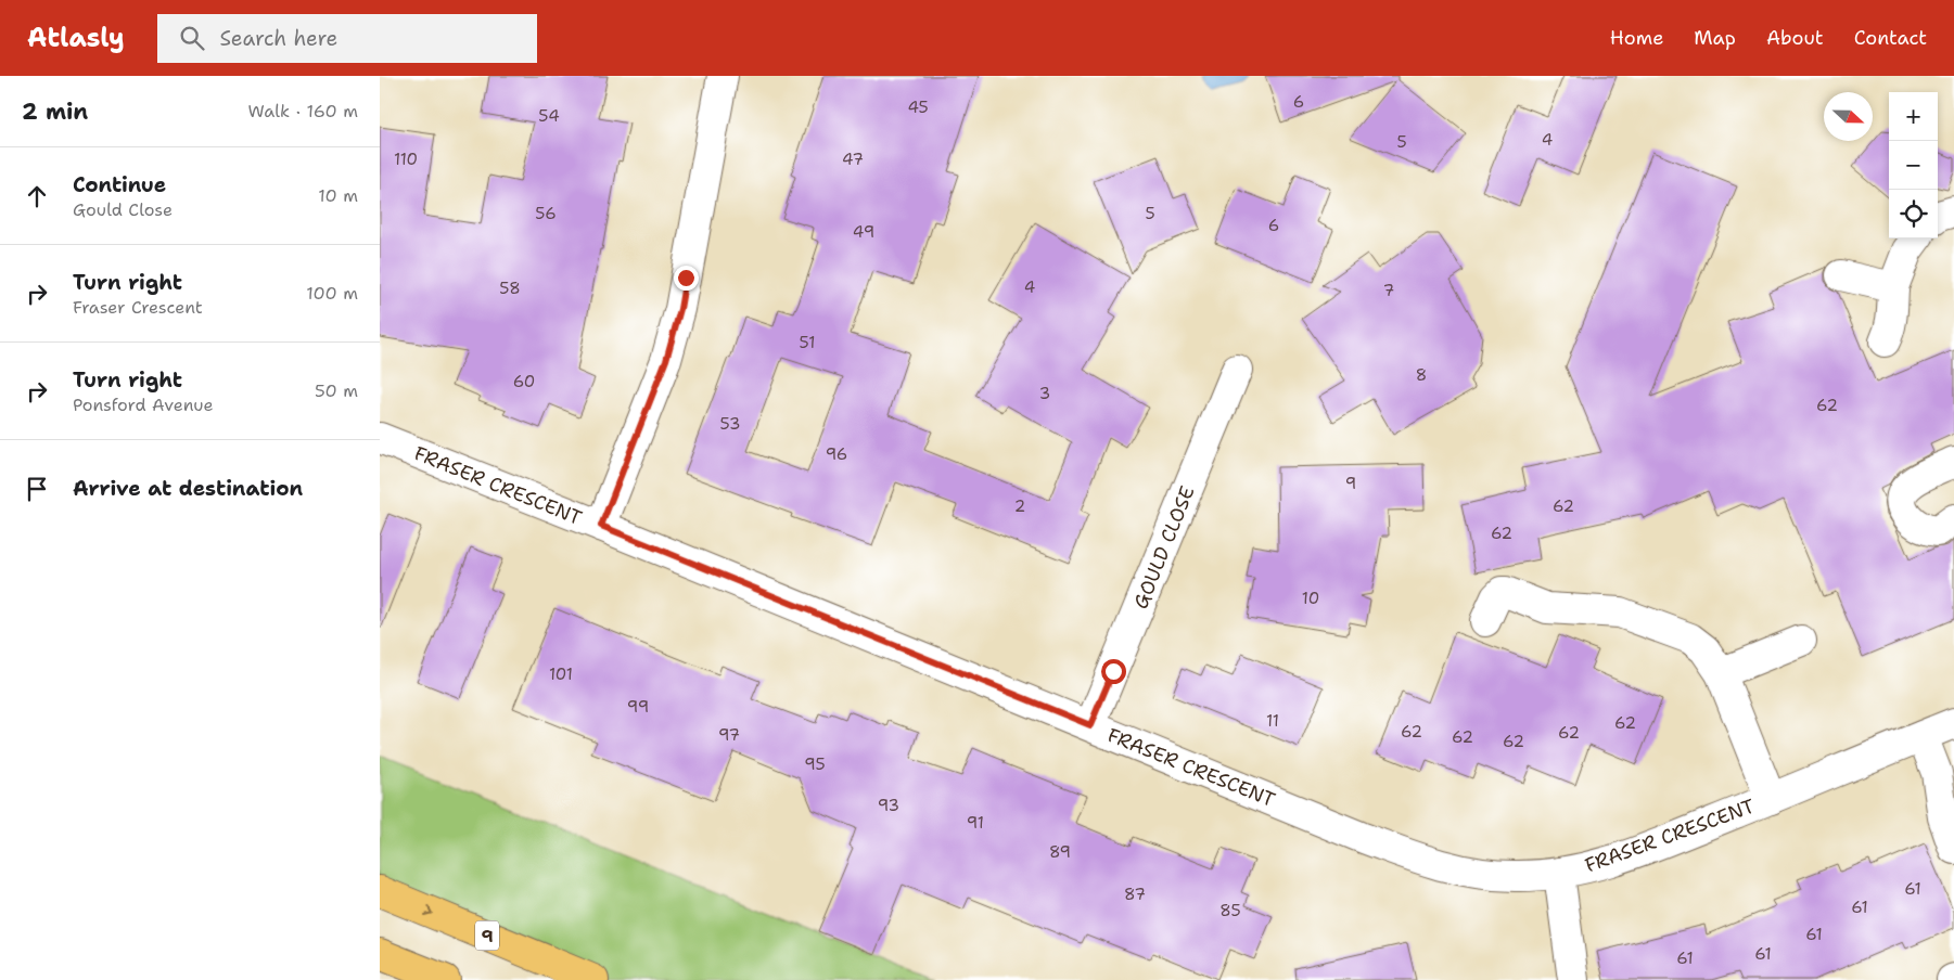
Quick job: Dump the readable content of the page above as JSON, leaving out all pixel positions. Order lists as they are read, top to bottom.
{
  "streets": {
    "highway": ["9"],
    "street": ["FRASER CRESCENT", "GOULD CLOSE"]
  },
  "crossings": [
    ["FRASER CRESCENT", "GOULD CLOSE"]
  ],
  "house_numbers": [
    "6",
    "45",
    "54",
    "4",
    "5",
    "110",
    "47",
    "56",
    "5",
    "6",
    "49",
    "4",
    "58",
    "7",
    "51",
    "8",
    "60",
    "3",
    "62",
    "53",
    "96",
    "9",
    "2",
    "62",
    "62",
    "10",
    "101",
    "99",
    "11",
    "62",
    "62",
    "62",
    "97",
    "62",
    "62",
    "95",
    "93",
    "91",
    "89",
    "61",
    "87",
    "61",
    "85",
    "61",
    "61",
    "61"
  ],
  "north": "right",
  "page": {
    "header": "Atlasly",
    "search": "Search here",
    "nav": [
      "Home",
      "Map",
      "About",
      "Contact"
    ],
    "heading": ["2 min", "Walk · 160 m"],
    "map_buttons": ["+", "−"],
    "list": [
      ["Continue", "Gould Close", "10 m"],
      ["Turn right", "Fraser Crescent", "100 m"],
      ["Turn right", "Ponsford Avenue", "50 m"],
      "Arrive at destination"
    ]
  }
}
